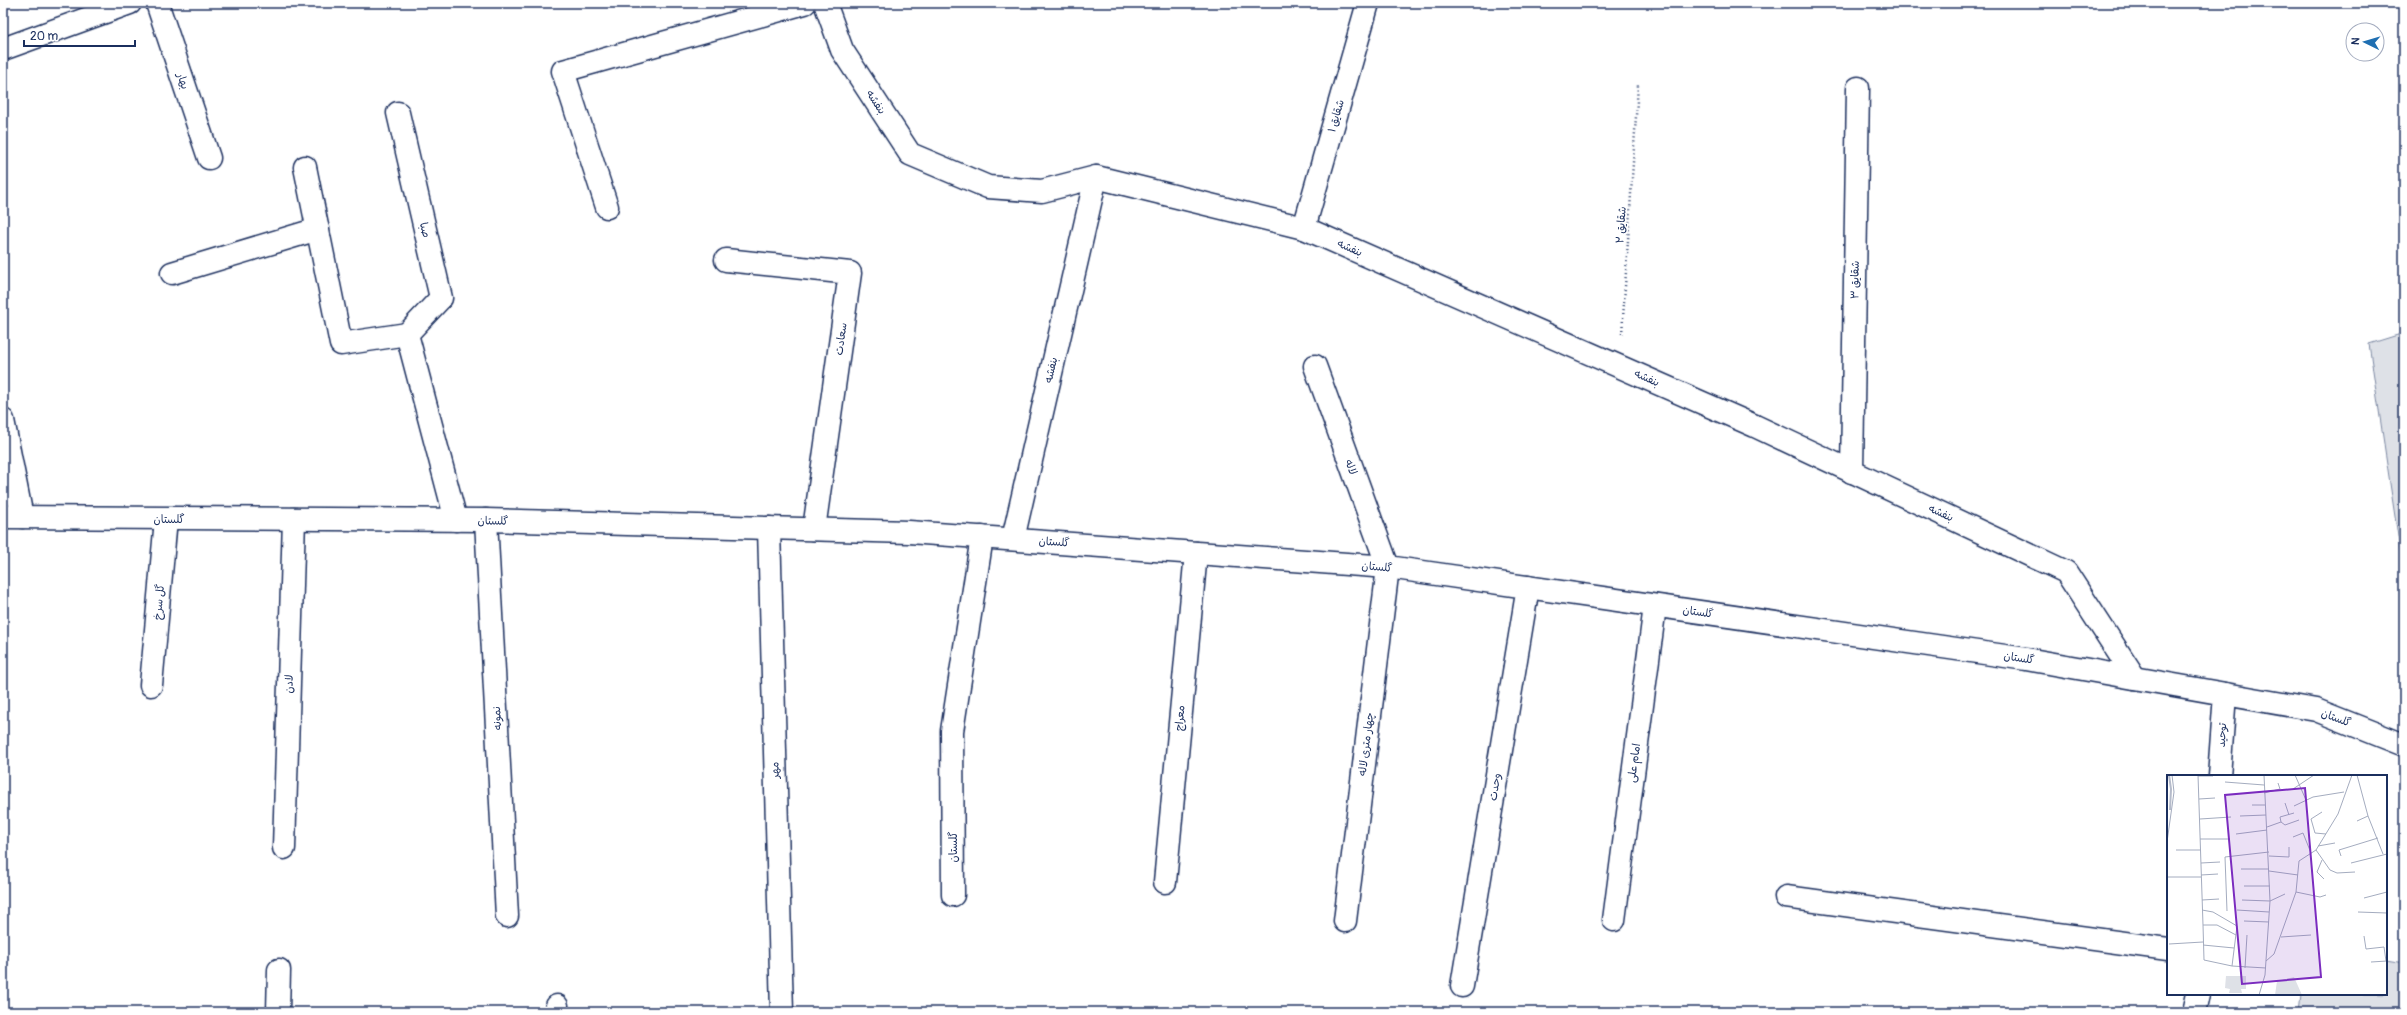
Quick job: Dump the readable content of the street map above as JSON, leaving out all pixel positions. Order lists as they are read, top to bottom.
{
  "streets": {
    "street": [
      "بهار",
      "بنفشه",
      "شقایق ۱",
      "صبا",
      "شقایق ۳",
      "سعادت",
      "لاله",
      "گلستان",
      "گل سرخ",
      "لادن",
      "نمونه",
      "معراج",
      "توحید",
      "چهار متری لاله",
      "امام علی",
      "مهر",
      "وحدت"
    ],
    "path": ["شقایق ۲"]
  },
  "crossings": [
    ["بنفشه", "شقایق ۱"],
    ["بنفشه", "شقایق ۲"],
    ["بنفشه", "شقایق ۳"],
    ["بنفشه", "گلستان"],
    ["سعادت", "گلستان"],
    ["لاله", "گلستان"],
    ["لاله", "چهار متری لاله"],
    ["گلستان", "گل سرخ"],
    ["گلستان", "لادن"],
    ["گلستان", "نمونه"],
    ["گلستان", "معراج"],
    ["گلستان", "توحید"],
    ["گلستان", "چهار متری لاله"],
    ["گلستان", "امام علی"],
    ["گلستان", "مهر"],
    ["گلستان", "وحدت"]
  ],
  "scale_bar": "20 m",
  "north": "left"
}
